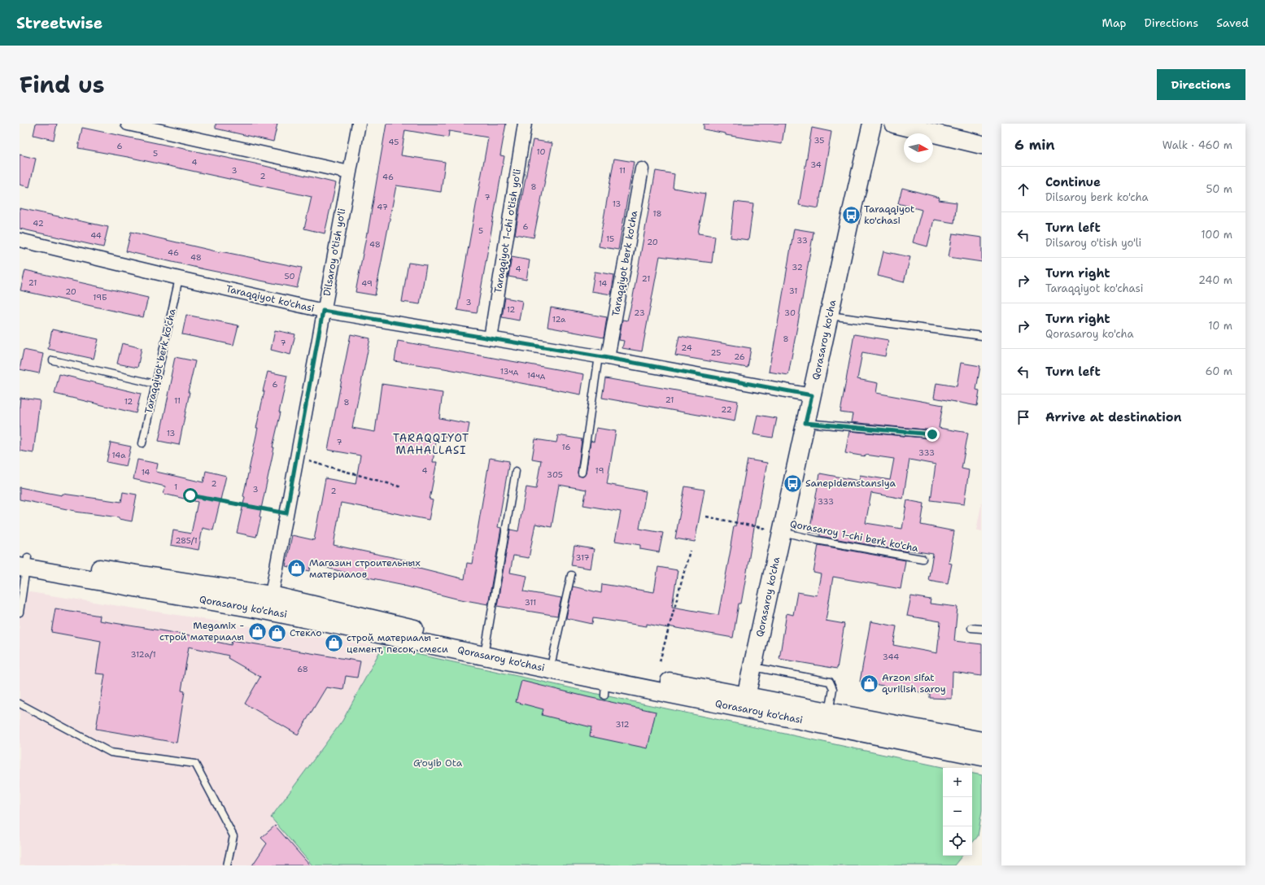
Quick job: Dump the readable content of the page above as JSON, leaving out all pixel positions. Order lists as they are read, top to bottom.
{
  "streets": {
    "main road": ["Qorasaroy ko'cha", "Qorasaroy ko'chasi"],
    "street": [
      "Taraqqiyot 1-chi o'tish yo'li",
      "Dilsaroy o'tish yo'li",
      "Taraqqiyot berk ko'cha",
      "Taraqqiyot ko'chasi"
    ],
    "lane": ["Qorasaroy 1-chi berk ko'cha"]
  },
  "crossings": [
    ["Taraqqiyot 1-chi o'tish yo'li", "Taraqqiyot ko'chasi"],
    ["Dilsaroy o'tish yo'li", "Taraqqiyot ko'chasi"],
    ["Dilsaroy o'tish yo'li", "Qorasaroy ko'chasi"],
    ["Taraqqiyot berk ko'cha", "Taraqqiyot ko'chasi"],
    ["Taraqqiyot ko'chasi", "Qorasaroy ko'cha"],
    ["Qorasaroy ko'cha", "Qorasaroy 1-chi berk ko'cha"],
    ["Qorasaroy ko'cha", "Qorasaroy ko'chasi"]
  ],
  "districts": ["TARAQQIYOT MAHALLASI"],
  "parks": ["G'oyib Ota"],
  "places": {
    "bus stop": ["Taraqqiyot ko'chasi", "Sanepidemstansiya"],
    "shop": [
      "Магазин строительных материалов",
      "Megamix - строй материалы",
      "Стекло",
      "строй материалы - цемент, песок, смеси",
      "Arzon sifat qurilish saroy"
    ]
  },
  "house_numbers": [
    "35",
    "45",
    "6",
    "10",
    "5",
    "4",
    "34",
    "3",
    "11",
    "2",
    "46",
    "8",
    "7",
    "13",
    "47",
    "18",
    "42",
    "6",
    "5",
    "44",
    "15",
    "33",
    "20",
    "48",
    "46",
    "48",
    "32",
    "4",
    "50",
    "21",
    "21",
    "49",
    "14",
    "31",
    "20",
    "19Б",
    "3",
    "12",
    "23",
    "30",
    "12a",
    "8",
    "7",
    "24",
    "25",
    "26",
    "13чд",
    "14чд",
    "6",
    "21",
    "11",
    "12",
    "8",
    "22",
    "13",
    "7",
    "16",
    "333",
    "14a",
    "4",
    "19",
    "14",
    "305",
    "2",
    "1",
    "3",
    "2",
    "333",
    "285/1",
    "317",
    "311",
    "312а/1",
    "344",
    "68",
    "312"
  ],
  "north": "right",
  "page": {
    "header": "Streetwise",
    "nav": ["Map", "Directions", "Saved"],
    "title": "Find us",
    "buttons": "Directions",
    "heading": ["6 min", "Walk · 460 m"],
    "list": [
      ["Continue", "Dilsaroy berk ko'cha", "50 m"],
      ["Turn left", "Dilsaroy o'tish yo'li", "100 m"],
      ["Turn right", "Taraqqiyot ko'chasi", "240 m"],
      ["Turn right", "Qorasaroy ko'cha", "10 m"],
      ["Turn left", "60 m"],
      "Arrive at destination"
    ],
    "map_buttons": ["+", "−"]
  }
}
